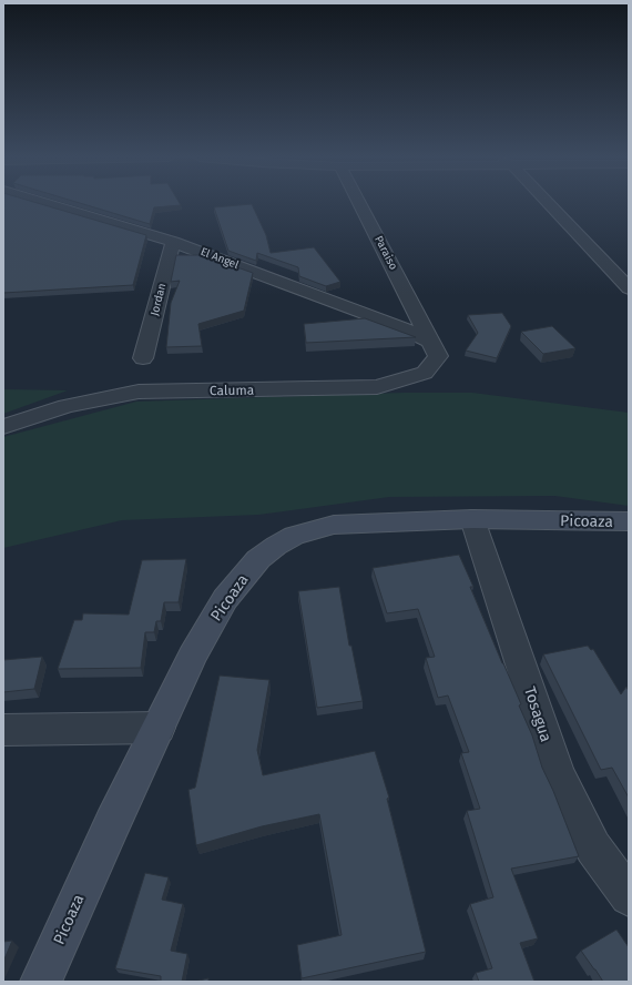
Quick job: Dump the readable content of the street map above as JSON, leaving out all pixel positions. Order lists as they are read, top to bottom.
{
  "streets": {
    "street": [
      "Paraiso",
      "El Angel",
      "Jordan",
      "Caluma",
      "Picoaza",
      "Tosagua"
    ]
  },
  "crossings": [
    ["Paraiso", "El Angel"],
    ["Paraiso", "Caluma"],
    ["El Angel", "Jordan"],
    ["El Angel", "Caluma"],
    ["Picoaza", "Tosagua"]
  ]
}
